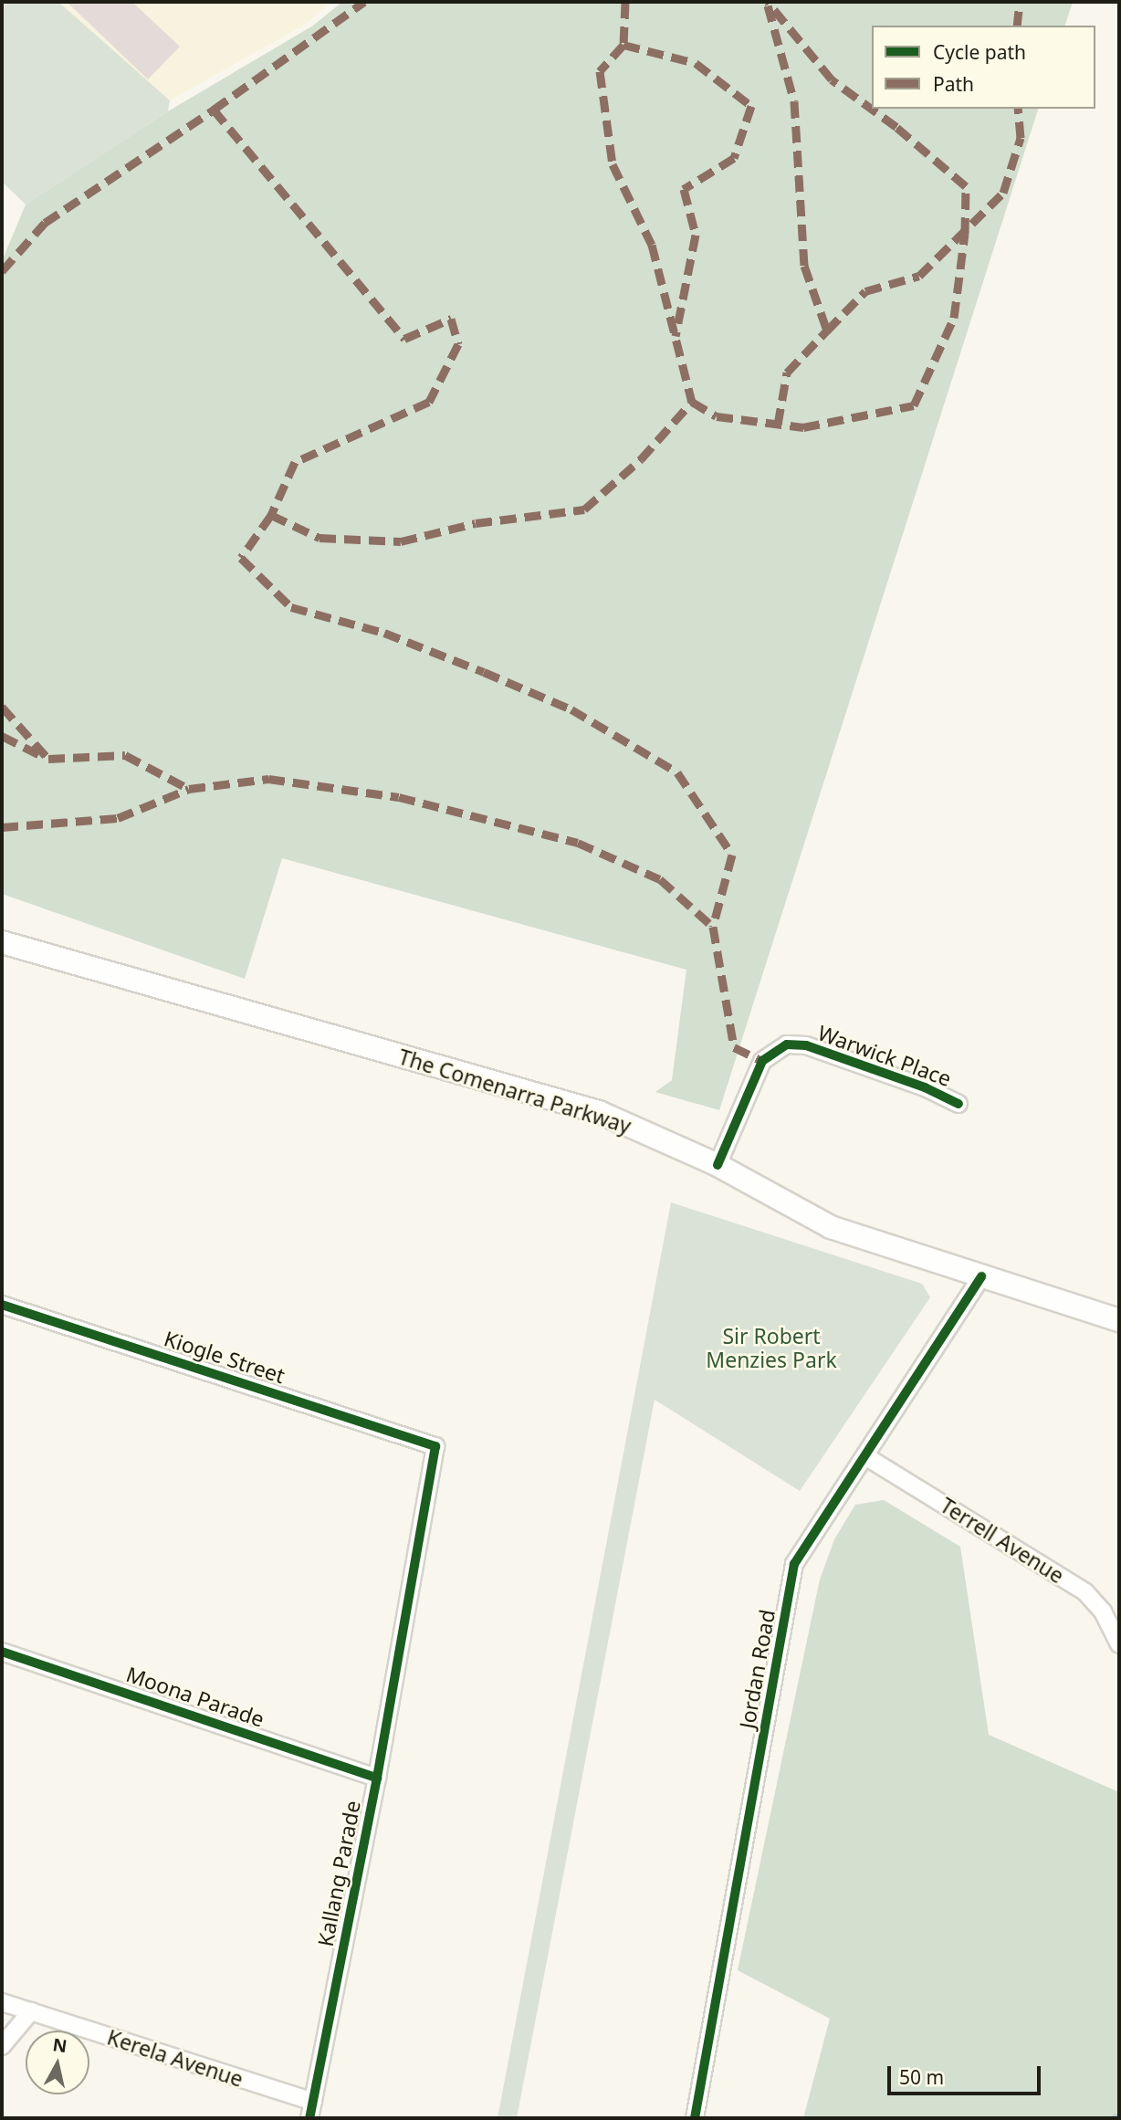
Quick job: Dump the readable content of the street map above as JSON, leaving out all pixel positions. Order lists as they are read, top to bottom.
{
  "streets": {
    "main road": ["The Comenarra Parkway"],
    "street": [
      "Warwick Place",
      "Kiogle Street",
      "Terrell Avenue",
      "Jordan Road",
      "Moona Parade",
      "Kallang Parade",
      "Kerela Avenue"
    ]
  },
  "crossings": [
    ["Warwick Place", "The Comenarra Parkway"],
    ["The Comenarra Parkway", "Jordan Road"],
    ["Kiogle Street", "Kallang Parade"],
    ["Terrell Avenue", "Jordan Road"],
    ["Moona Parade", "Kallang Parade"],
    ["Kallang Parade", "Kerela Avenue"]
  ],
  "parks": ["Sir Robert Menzies Park"],
  "legend": ["Cycle path", "Path"],
  "scale_bar": "50 m",
  "north": "top"
}
